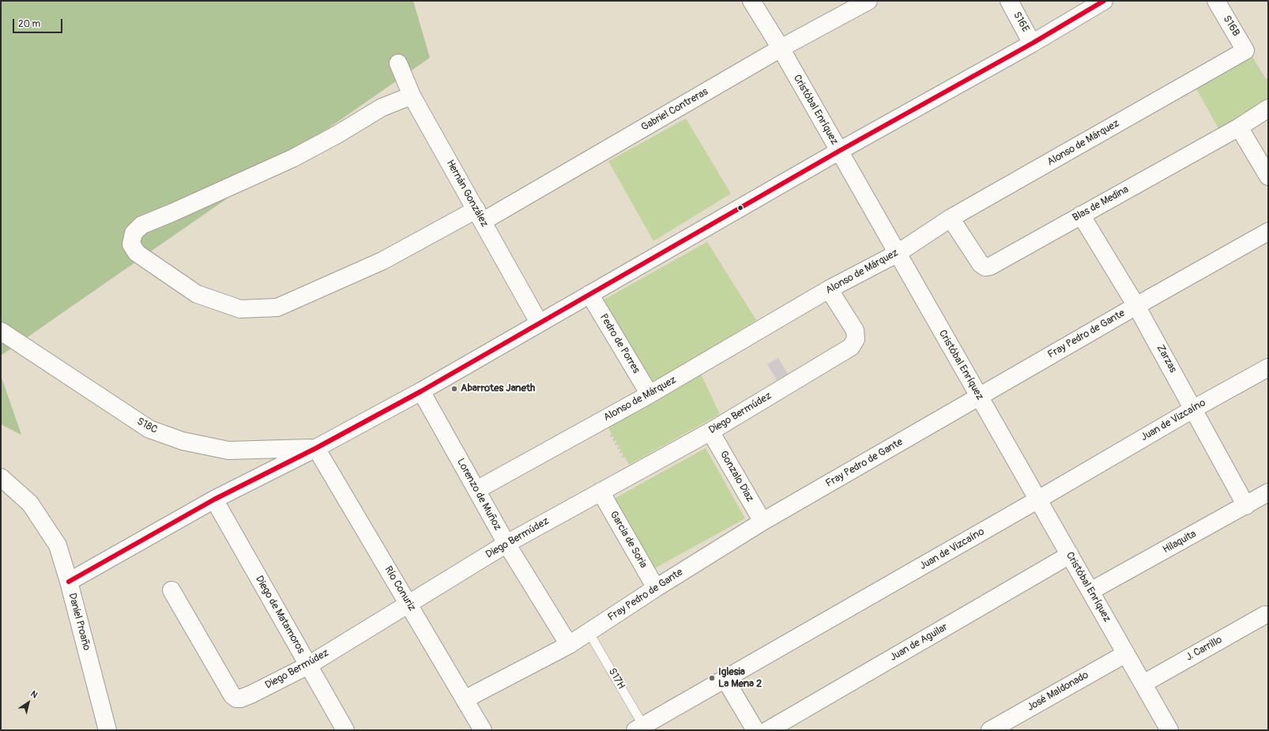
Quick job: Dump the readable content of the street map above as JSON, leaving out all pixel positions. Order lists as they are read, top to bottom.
{
  "streets": {
    "street": [
      "S16E",
      "S16B",
      "Gabriel Contreras",
      "Cristóbal Enríquez",
      "Alonso de Márquez",
      "Hernán González",
      "Blas de Medina",
      "Fray Pedro de Gante",
      "Pedro de Porres",
      "Zarzas",
      "Diego Bermúdez",
      "Juan de Vizcaíno",
      "S18C",
      "Gonzalo Diaz",
      "Lorenzo de Muñoz",
      "Garcia de Soria",
      "Hilaquita",
      "Río Conuriz",
      "Diego de Matamoros",
      "Daniel Proaño",
      "Juan de Aguilar",
      "J. Carrillo",
      "José Maldonado"
    ],
    "lane": ["S17H"]
  },
  "crossings": [
    ["S16B", "Alonso de Márquez"],
    ["Gabriel Contreras", "Cristóbal Enríquez"],
    ["Gabriel Contreras", "Hernán González"],
    ["Cristóbal Enríquez", "Alonso de Márquez"],
    ["Cristóbal Enríquez", "Fray Pedro de Gante"],
    ["Cristóbal Enríquez", "Juan de Vizcaíno"],
    ["Cristóbal Enríquez", "Hilaquita"],
    ["Cristóbal Enríquez", "Juan de Aguilar"],
    ["Cristóbal Enríquez", "J. Carrillo"],
    ["Cristóbal Enríquez", "José Maldonado"],
    ["Alonso de Márquez", "Blas de Medina"],
    ["Alonso de Márquez", "Pedro de Porres"],
    ["Alonso de Márquez", "Diego Bermúdez"],
    ["Alonso de Márquez", "Lorenzo de Muñoz"],
    ["Blas de Medina", "Zarzas"],
    ["Fray Pedro de Gante", "Zarzas"],
    ["Fray Pedro de Gante", "Gonzalo Diaz"],
    ["Fray Pedro de Gante", "Lorenzo de Muñoz"],
    ["Fray Pedro de Gante", "Garcia de Soria"],
    ["Fray Pedro de Gante", "Río Conuriz"],
    ["Fray Pedro de Gante", "S17H"],
    ["Zarzas", "Juan de Vizcaíno"],
    ["Zarzas", "Hilaquita"],
    ["Diego Bermúdez", "Gonzalo Diaz"],
    ["Diego Bermúdez", "Lorenzo de Muñoz"],
    ["Diego Bermúdez", "Garcia de Soria"],
    ["Diego Bermúdez", "Río Conuriz"],
    ["Diego Bermúdez", "Diego de Matamoros"],
    ["Juan de Vizcaíno", "S17H"],
    ["S18C", "Río Conuriz"]
  ],
  "places": ["Abarrotes Janeth", "Iglesia La Mena 2"],
  "scale_bar": "20 m",
  "north": "top right"
}
